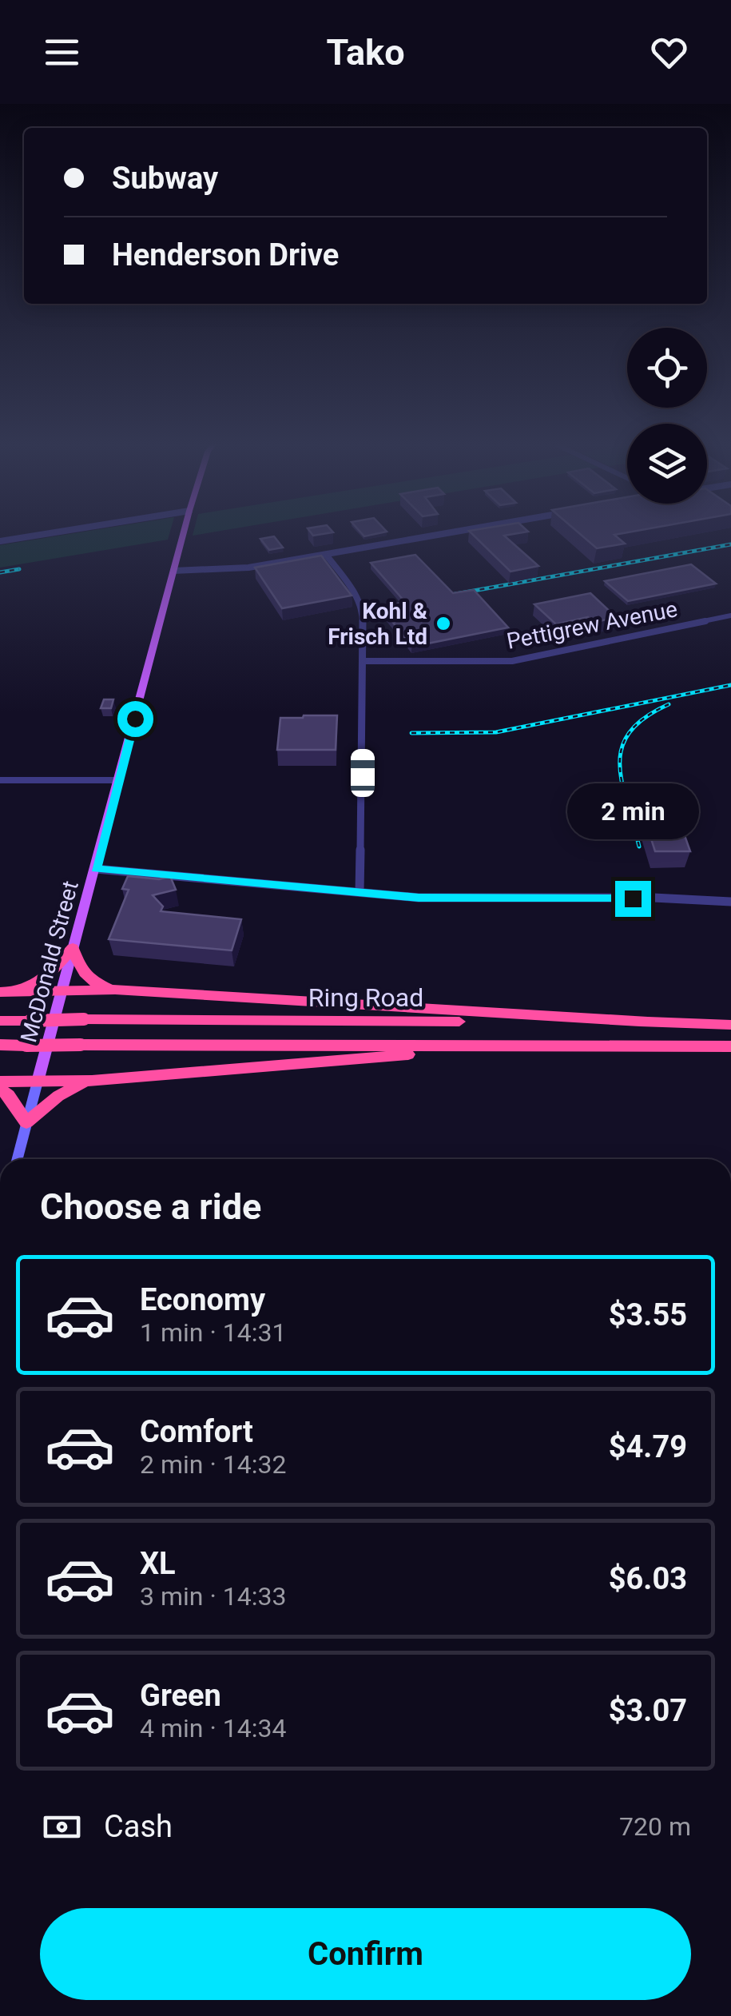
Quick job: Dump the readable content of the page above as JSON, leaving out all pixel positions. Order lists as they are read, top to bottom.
{
  "streets": {
    "highway": ["Ring Road"],
    "main road": ["McDonald Street"],
    "street": ["Pettigrew Avenue"]
  },
  "places": ["Kohl & Frisch Ltd"],
  "page": {
    "header": "Tako",
    "banner": ["Subway", "Henderson Drive"],
    "bubble": "2 min",
    "heading": "Choose a ride",
    "list": [
      {
        "name": "Economy",
        "note": "1 min · 14:31",
        "value": "$3.55"
      },
      {
        "name": "Comfort",
        "note": "2 min · 14:32",
        "value": "$4.79"
      },
      {
        "name": "XL",
        "note": "3 min · 14:33",
        "value": "$6.03"
      },
      {
        "name": "Green",
        "note": "4 min · 14:34",
        "value": "$3.07"
      }
    ],
    "pay": ["Cash", "720 m"],
    "buttons": "Confirm"
  }
}
